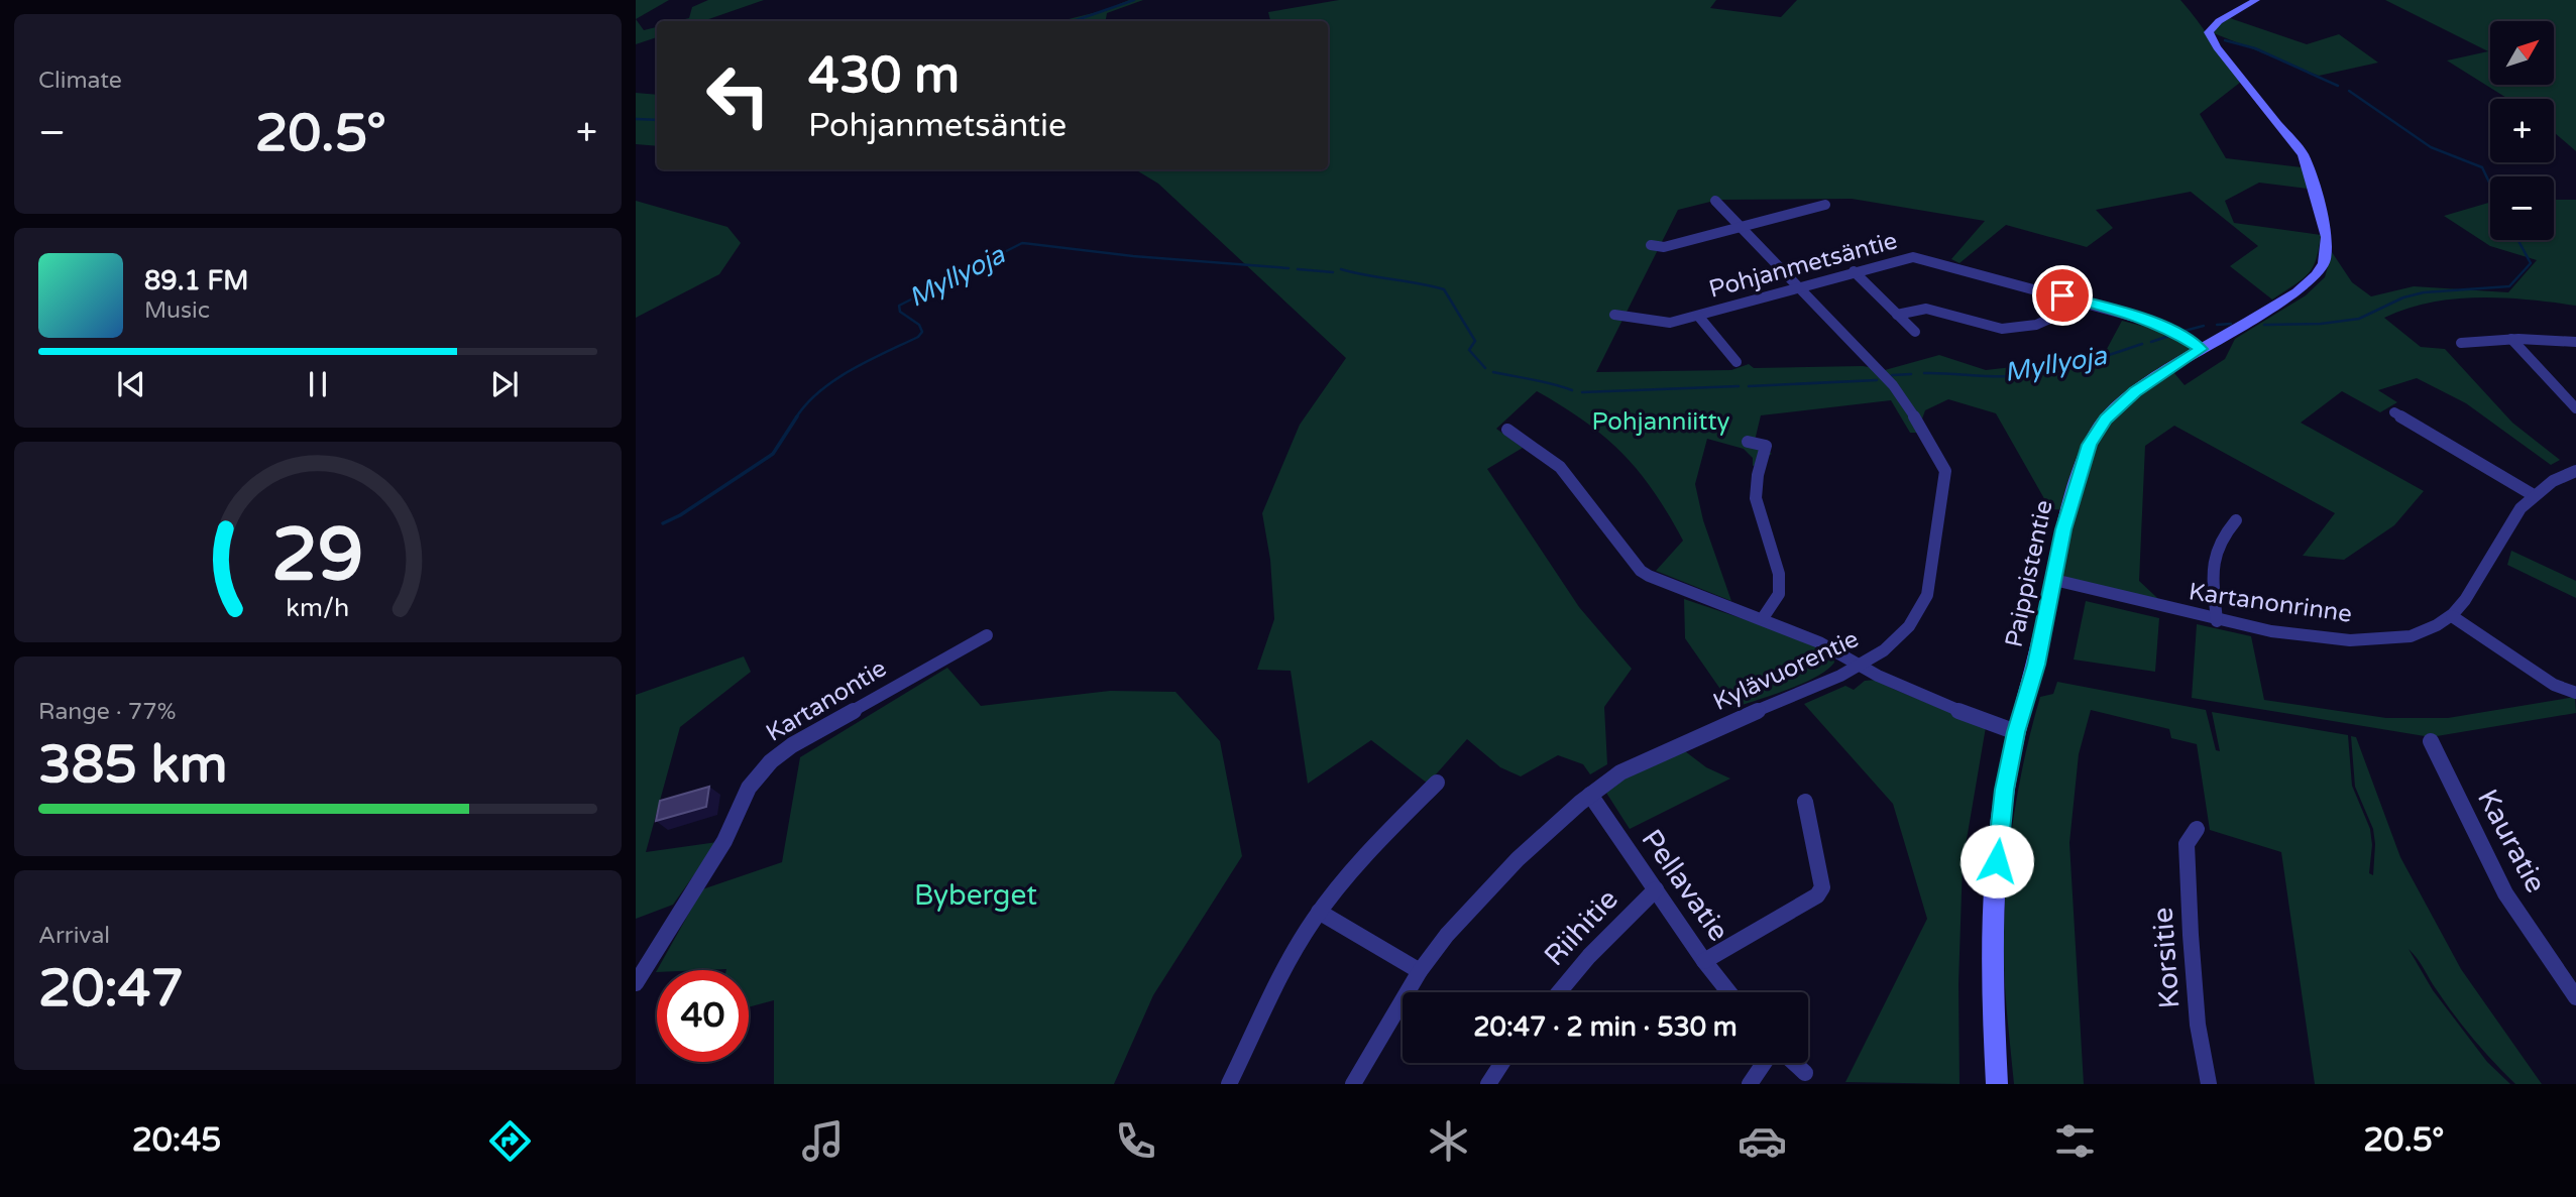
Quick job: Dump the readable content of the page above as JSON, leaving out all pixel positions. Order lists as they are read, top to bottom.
{
  "streets": {
    "street": [
      "Pohjanmetsäntie",
      "Paippistentie",
      "Kartanonrinne",
      "Kylävuorentie",
      "Kartanontie",
      "Kauratie",
      "Pellavatie",
      "Riihitie",
      "Korsitie"
    ]
  },
  "crossings": [
    ["Pohjanmetsäntie", "Paippistentie"],
    ["Pohjanmetsäntie", "Kylävuorentie"],
    ["Paippistentie", "Kartanonrinne"],
    ["Kylävuorentie", "Pellavatie"],
    ["Pellavatie", "Riihitie"]
  ],
  "water": ["Myllyoja"],
  "parks": ["Pohjanniitty", "Byberget"],
  "north": "top right",
  "page": {
    "tile": [
      "Climate",
      ["Range · 77%", "385 km"],
      ["Arrival", "20:47"]
    ],
    "map_buttons": ["+", "−"],
    "turn": ["430 m", "Pohjanmetsäntie"],
    "heat": ["−", "20.5°", "+"],
    "song": ["89.1 FM", "Music"],
    "limit": "40",
    "trip": "20:47 · 2 min · 530 m",
    "tabs": ["20:45", "20.5°"],
    "gauge": ["29", "km/h"]
  }
}
